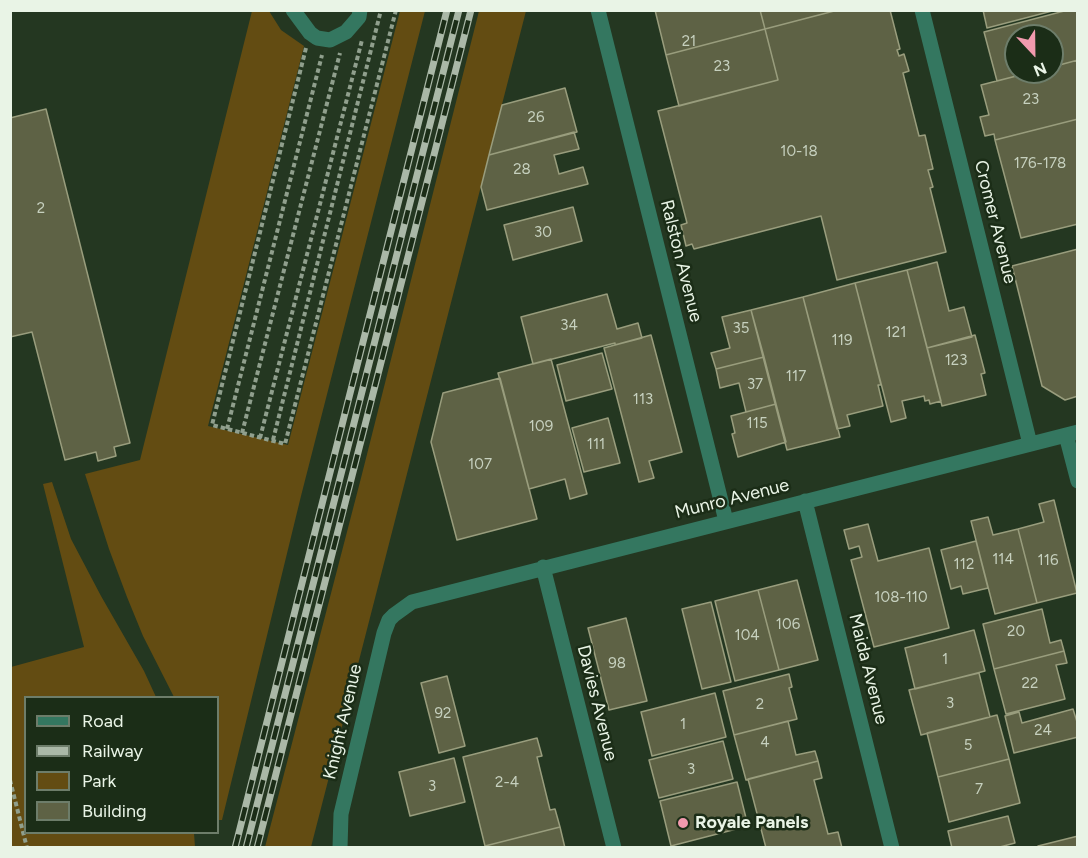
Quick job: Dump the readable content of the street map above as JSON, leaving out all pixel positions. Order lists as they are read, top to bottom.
{
  "streets": {
    "street": [
      "Cromer Avenue",
      "Ralston Avenue",
      "Munro Avenue",
      "Maida Avenue",
      "Davies Avenue",
      "Knight Avenue"
    ]
  },
  "crossings": [
    ["Cromer Avenue", "Munro Avenue"],
    ["Ralston Avenue", "Munro Avenue"],
    ["Munro Avenue", "Maida Avenue"],
    ["Munro Avenue", "Davies Avenue"],
    ["Munro Avenue", "Knight Avenue"]
  ],
  "places": ["Royale Panels"],
  "house_numbers": [
    "21",
    "23",
    "23",
    "26",
    "10-18",
    "176-178",
    "28",
    "2",
    "30",
    "34",
    "35",
    "121",
    "119",
    "123",
    "117",
    "37",
    "113",
    "115",
    "109",
    "111",
    "107",
    "114",
    "116",
    "112",
    "108-110",
    "106",
    "20",
    "104",
    "1",
    "98",
    "22",
    "3",
    "2",
    "92",
    "1",
    "24",
    "4",
    "5",
    "3",
    "2-4",
    "3",
    "7"
  ],
  "legend": [
    "Road",
    "Railway",
    "Park",
    "Building"
  ],
  "north": "bottom"
}
